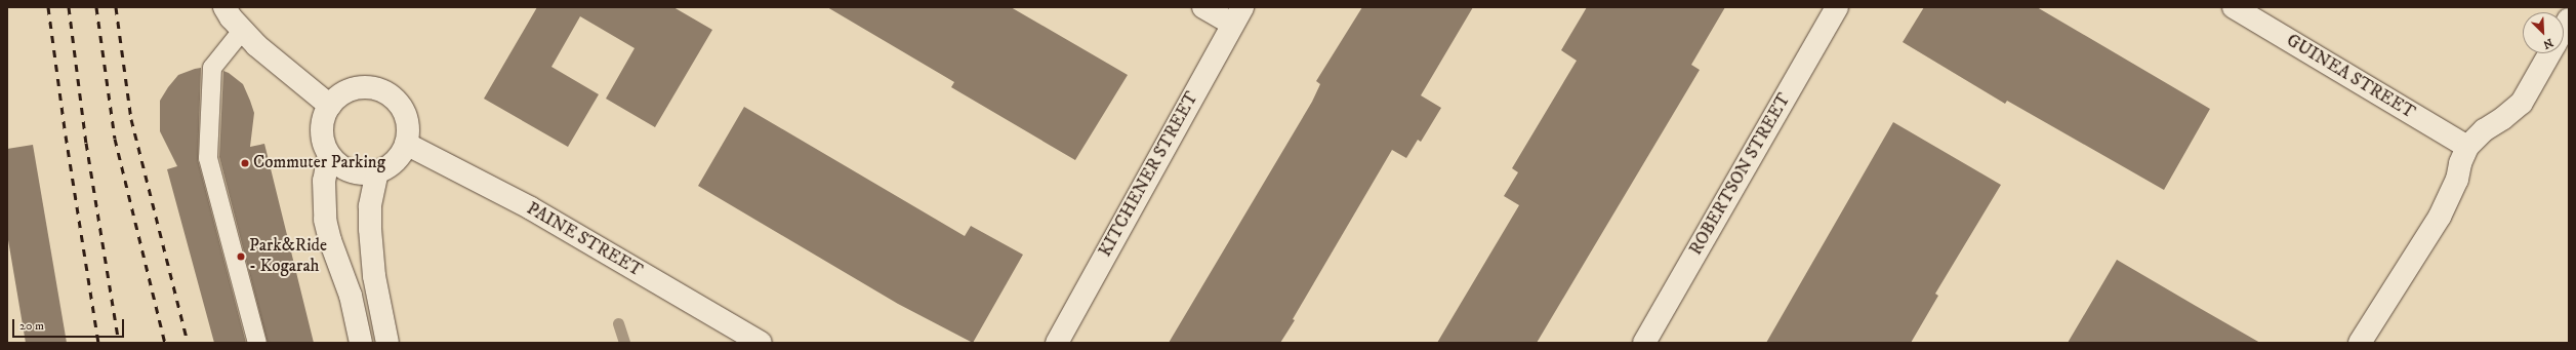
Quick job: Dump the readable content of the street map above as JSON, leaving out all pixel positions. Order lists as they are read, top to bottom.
{
  "streets": {
    "street": [
      "GUINEA STREET",
      "KITCHENER STREET",
      "ROBERTSON STREET",
      "PAINE STREET"
    ]
  },
  "places": ["Commuter Parking", "Park&Ride - Kogarah"],
  "scale_bar": "20 m",
  "north": "bottom right"
}
